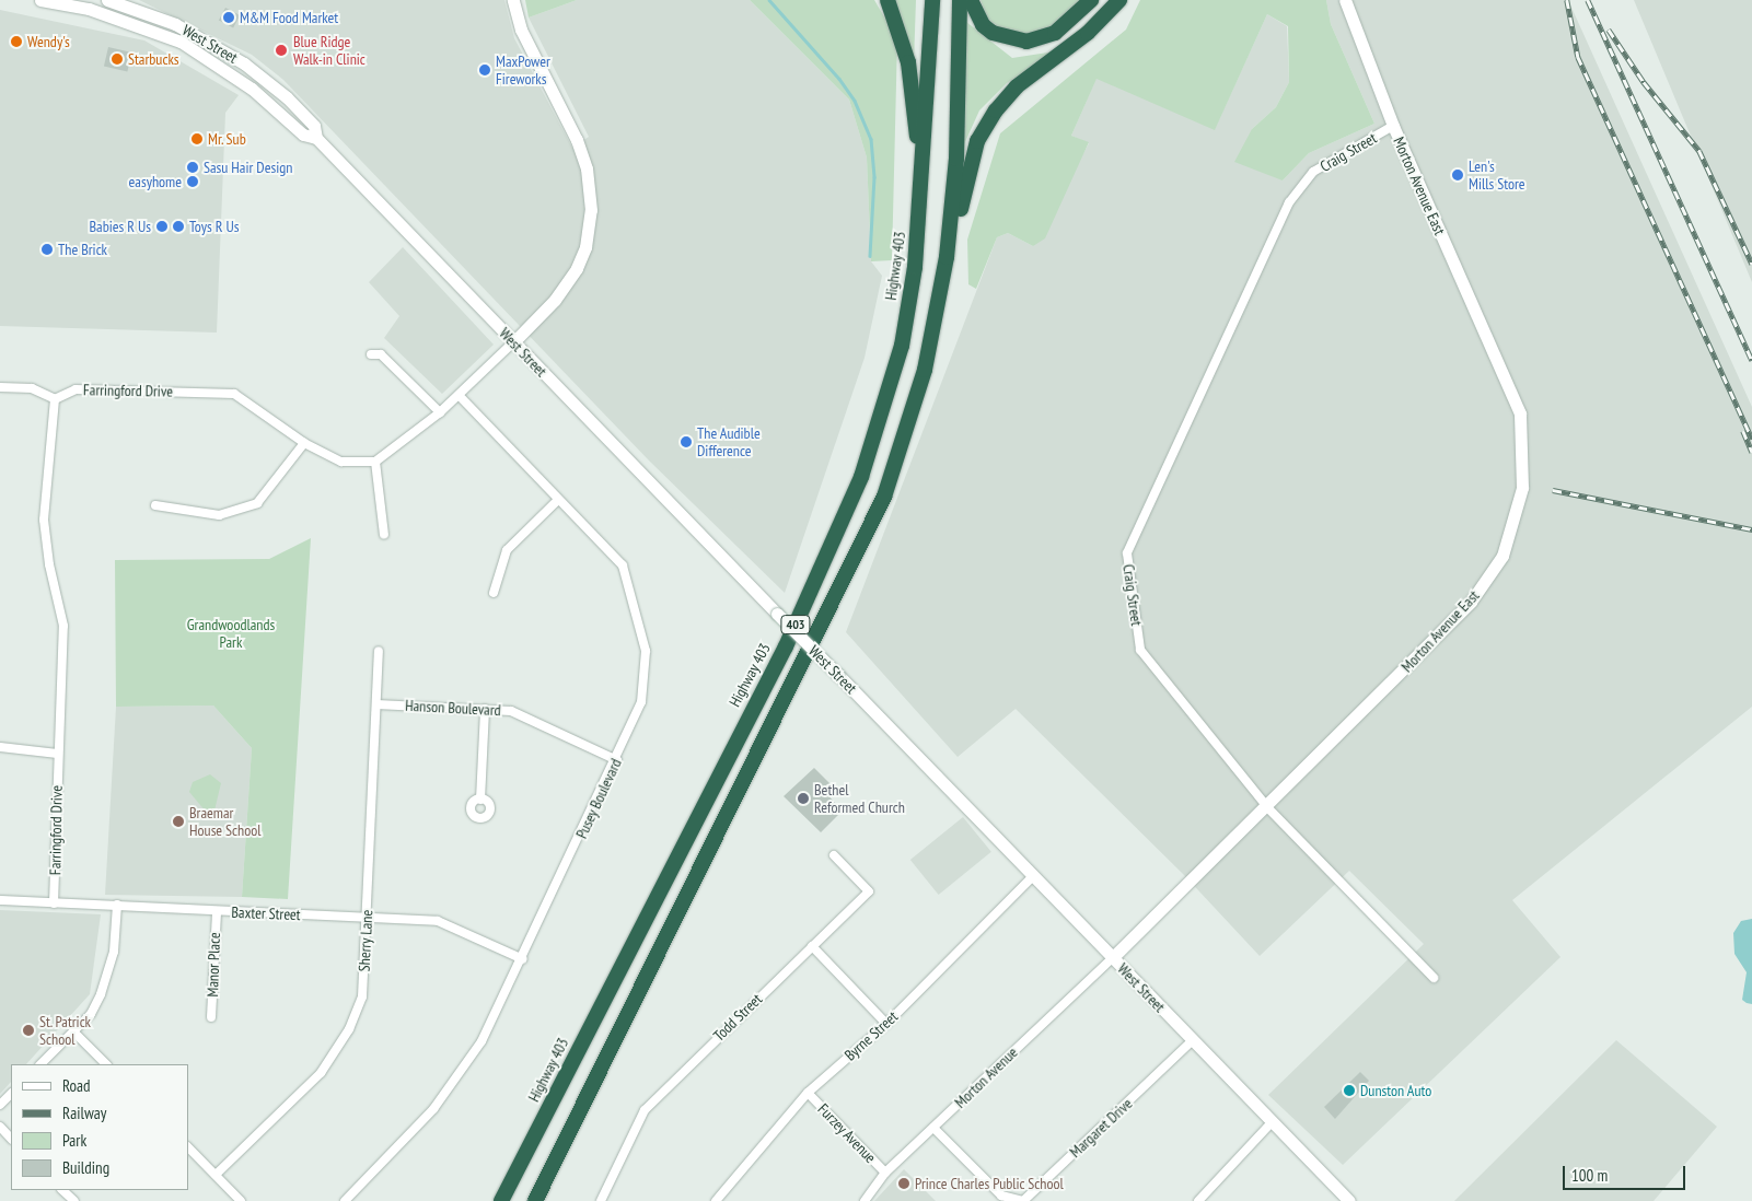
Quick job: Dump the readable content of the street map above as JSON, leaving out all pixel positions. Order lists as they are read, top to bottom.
{
  "streets": {
    "highway": ["Highway 403", "403"],
    "main road": ["West Street", "Morton Avenue East"],
    "street": [
      "Craig Street",
      "Farringford Drive",
      "Hanson Boulevard",
      "Pusey Boulevard",
      "Baxter Street",
      "Sherry Lane",
      "Manor Place",
      "Todd Street",
      "Byrne Street",
      "Morton Avenue",
      "Margaret Drive",
      "Furzey Avenue"
    ]
  },
  "crossings": [
    ["West Street", "Morton Avenue East"],
    ["West Street", "Byrne Street"],
    ["West Street", "Morton Avenue"],
    ["West Street", "Margaret Drive"],
    ["Craig Street", "Morton Avenue East"],
    ["Morton Avenue East", "Morton Avenue"],
    ["Farringford Drive", "Baxter Street"],
    ["Hanson Boulevard", "Pusey Boulevard"],
    ["Hanson Boulevard", "Sherry Lane"],
    ["Pusey Boulevard", "Baxter Street"],
    ["Baxter Street", "Sherry Lane"],
    ["Baxter Street", "Manor Place"],
    ["Byrne Street", "Furzey Avenue"],
    ["Morton Avenue", "Margaret Drive"],
    ["Morton Avenue", "Furzey Avenue"]
  ],
  "parks": ["Grandwoodlands Park"],
  "places": [
    "M&M Food Market",
    "Wendy's",
    "Blue Ridge Walk-in Clinic",
    "Starbucks",
    "MaxPower Fireworks",
    "Mr. Sub",
    "Sasu Hair Design",
    "Len's Mills Store",
    "easyhome",
    "Babies R Us",
    "Toys R Us",
    "The Brick",
    "The Audible Difference",
    "Bethel Reformed Church",
    "Braemar House School",
    "St. Patrick School",
    "Dunston Auto",
    "Prince Charles Public School"
  ],
  "legend": [
    "Road",
    "Railway",
    "Park",
    "Building"
  ],
  "scale_bar": "100 m"
}
